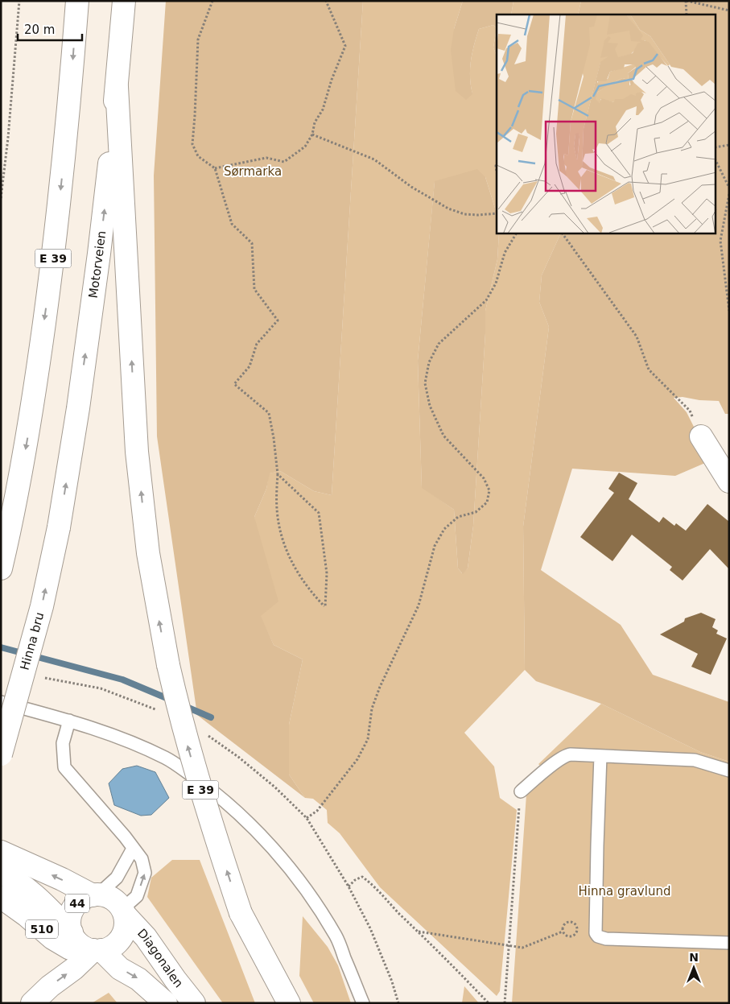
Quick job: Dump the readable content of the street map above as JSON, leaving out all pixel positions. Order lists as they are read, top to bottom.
{
  "streets": {
    "main road": [
      "E 39",
      "Motorveien",
      "Hinna bru",
      "44",
      "510",
      "Diagonalen"
    ]
  },
  "crossings": [
    ["E 39", "Motorveien"],
    ["Motorveien", "Hinna bru"],
    ["44", "510"],
    ["44", "Diagonalen"],
    ["510", "Diagonalen"]
  ],
  "parks": ["Sørmarka", "Hinna gravlund"],
  "scale_bar": "20 m",
  "north": "top"
}
